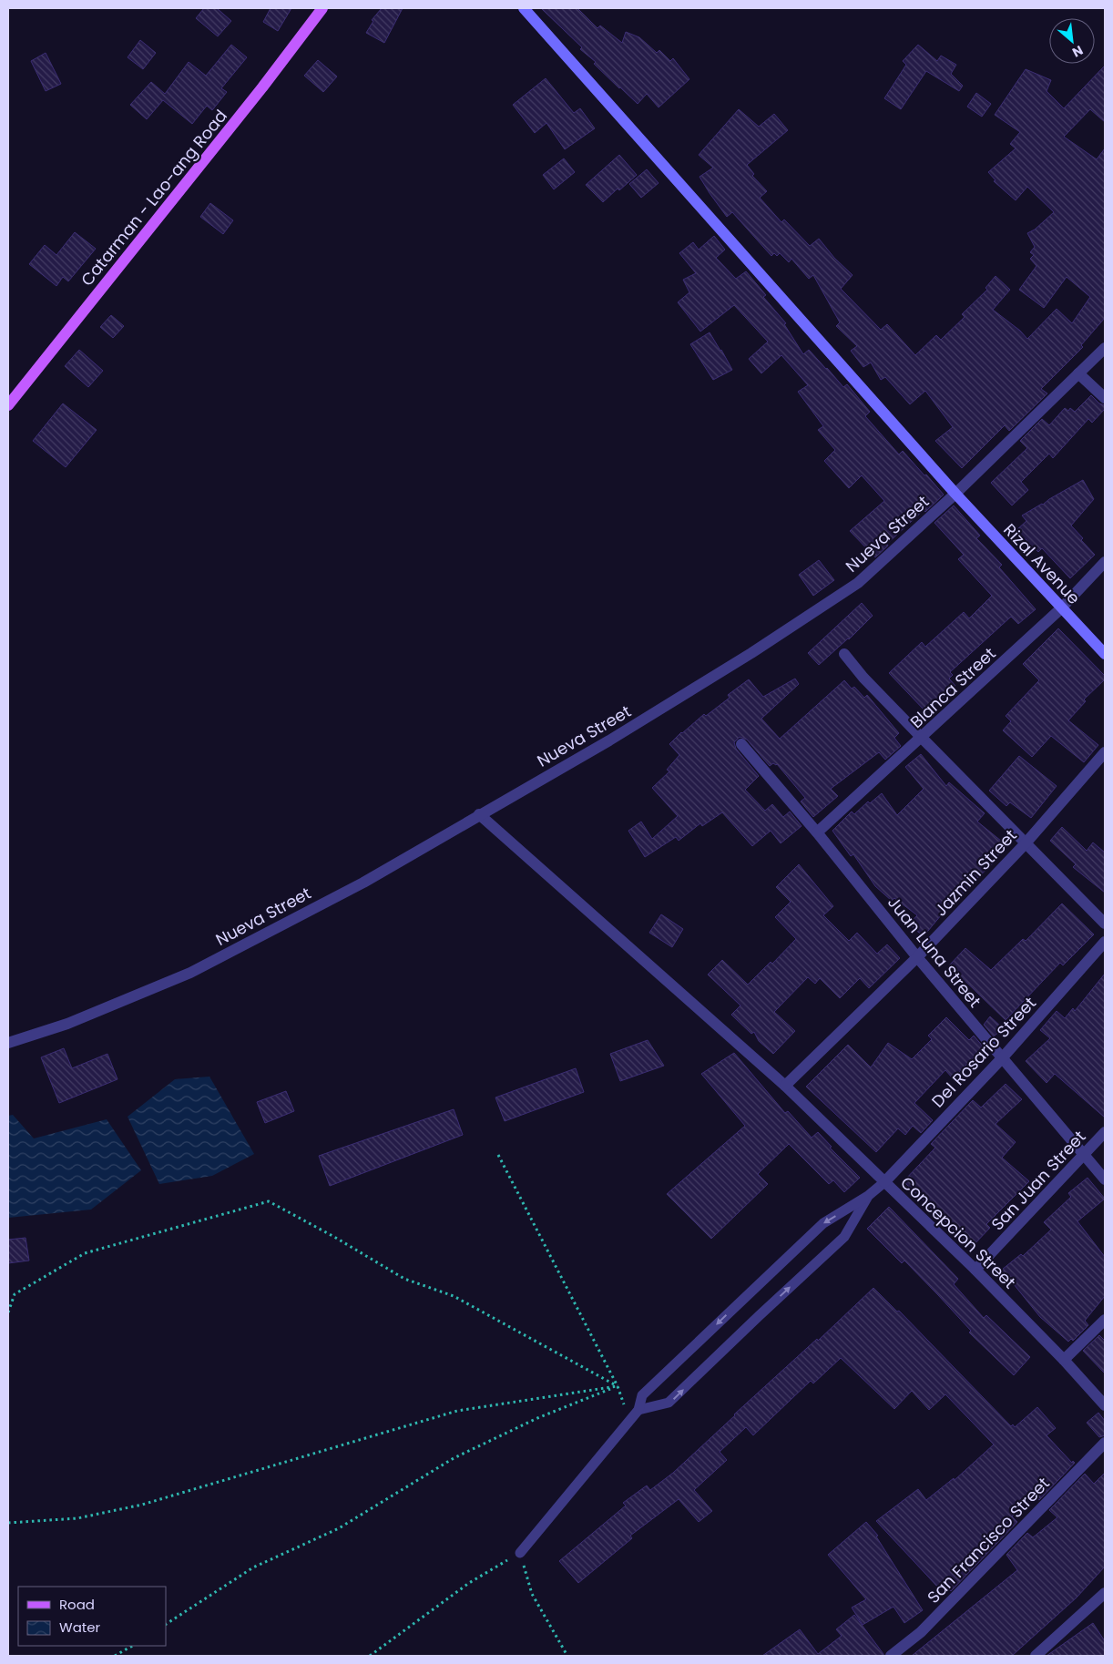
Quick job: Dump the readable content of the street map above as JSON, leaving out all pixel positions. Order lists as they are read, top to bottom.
{
  "streets": {
    "main road": ["Catarman - Lao-ang Road"],
    "street": [
      "Nueva Street",
      "Rizal Avenue",
      "Blanca Street",
      "Jazmin Street",
      "Juan Luna Street",
      "Del Rosario Street",
      "San Juan Street",
      "Concepcion Street",
      "San Francisco Street"
    ]
  },
  "crossings": [
    ["Nueva Street", "Rizal Avenue"],
    ["Nueva Street", "Concepcion Street"],
    ["Rizal Avenue", "Blanca Street"],
    ["Blanca Street", "Juan Luna Street"],
    ["Jazmin Street", "Juan Luna Street"],
    ["Jazmin Street", "Concepcion Street"],
    ["Juan Luna Street", "Del Rosario Street"],
    ["Juan Luna Street", "San Juan Street"],
    ["Del Rosario Street", "Concepcion Street"],
    ["San Juan Street", "Concepcion Street"]
  ],
  "legend": ["Road", "Water"],
  "north": "bottom right"
}
